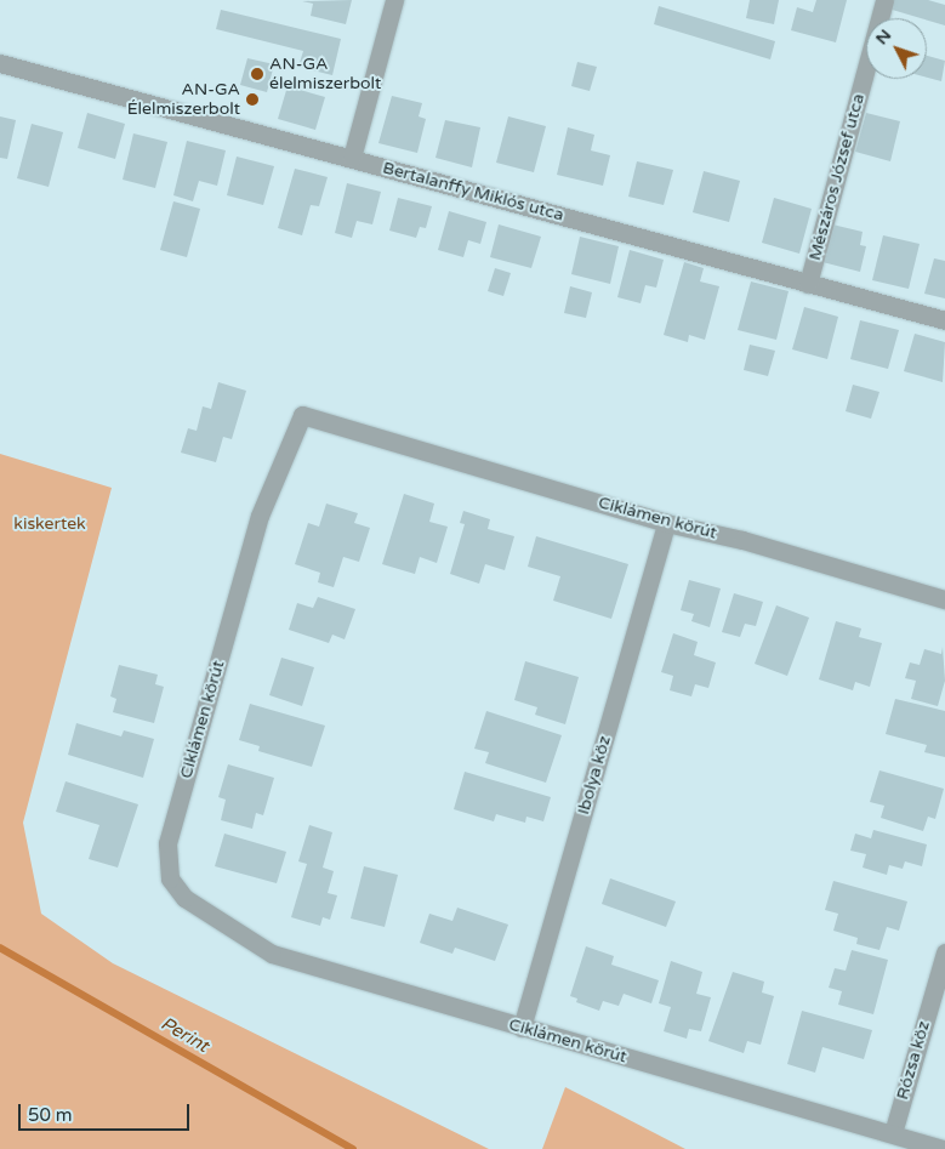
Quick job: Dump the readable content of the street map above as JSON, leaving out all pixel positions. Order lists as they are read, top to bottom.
{
  "streets": {
    "street": [
      "Mészáros József utca",
      "Bertalanffy Miklós utca",
      "Ciklámen körút",
      "Ibolya köz",
      "Rózsa köz"
    ]
  },
  "crossings": [
    ["Mészáros József utca", "Bertalanffy Miklós utca"],
    ["Ciklámen körút", "Ibolya köz"],
    ["Ciklámen körút", "Rózsa köz"]
  ],
  "water": ["Perint"],
  "parks": ["kiskertek"],
  "places": ["AN-GA élelmiszerbolt", "AN-GA Élelmiszerbolt"],
  "scale_bar": "50 m",
  "north": "top left"
}
